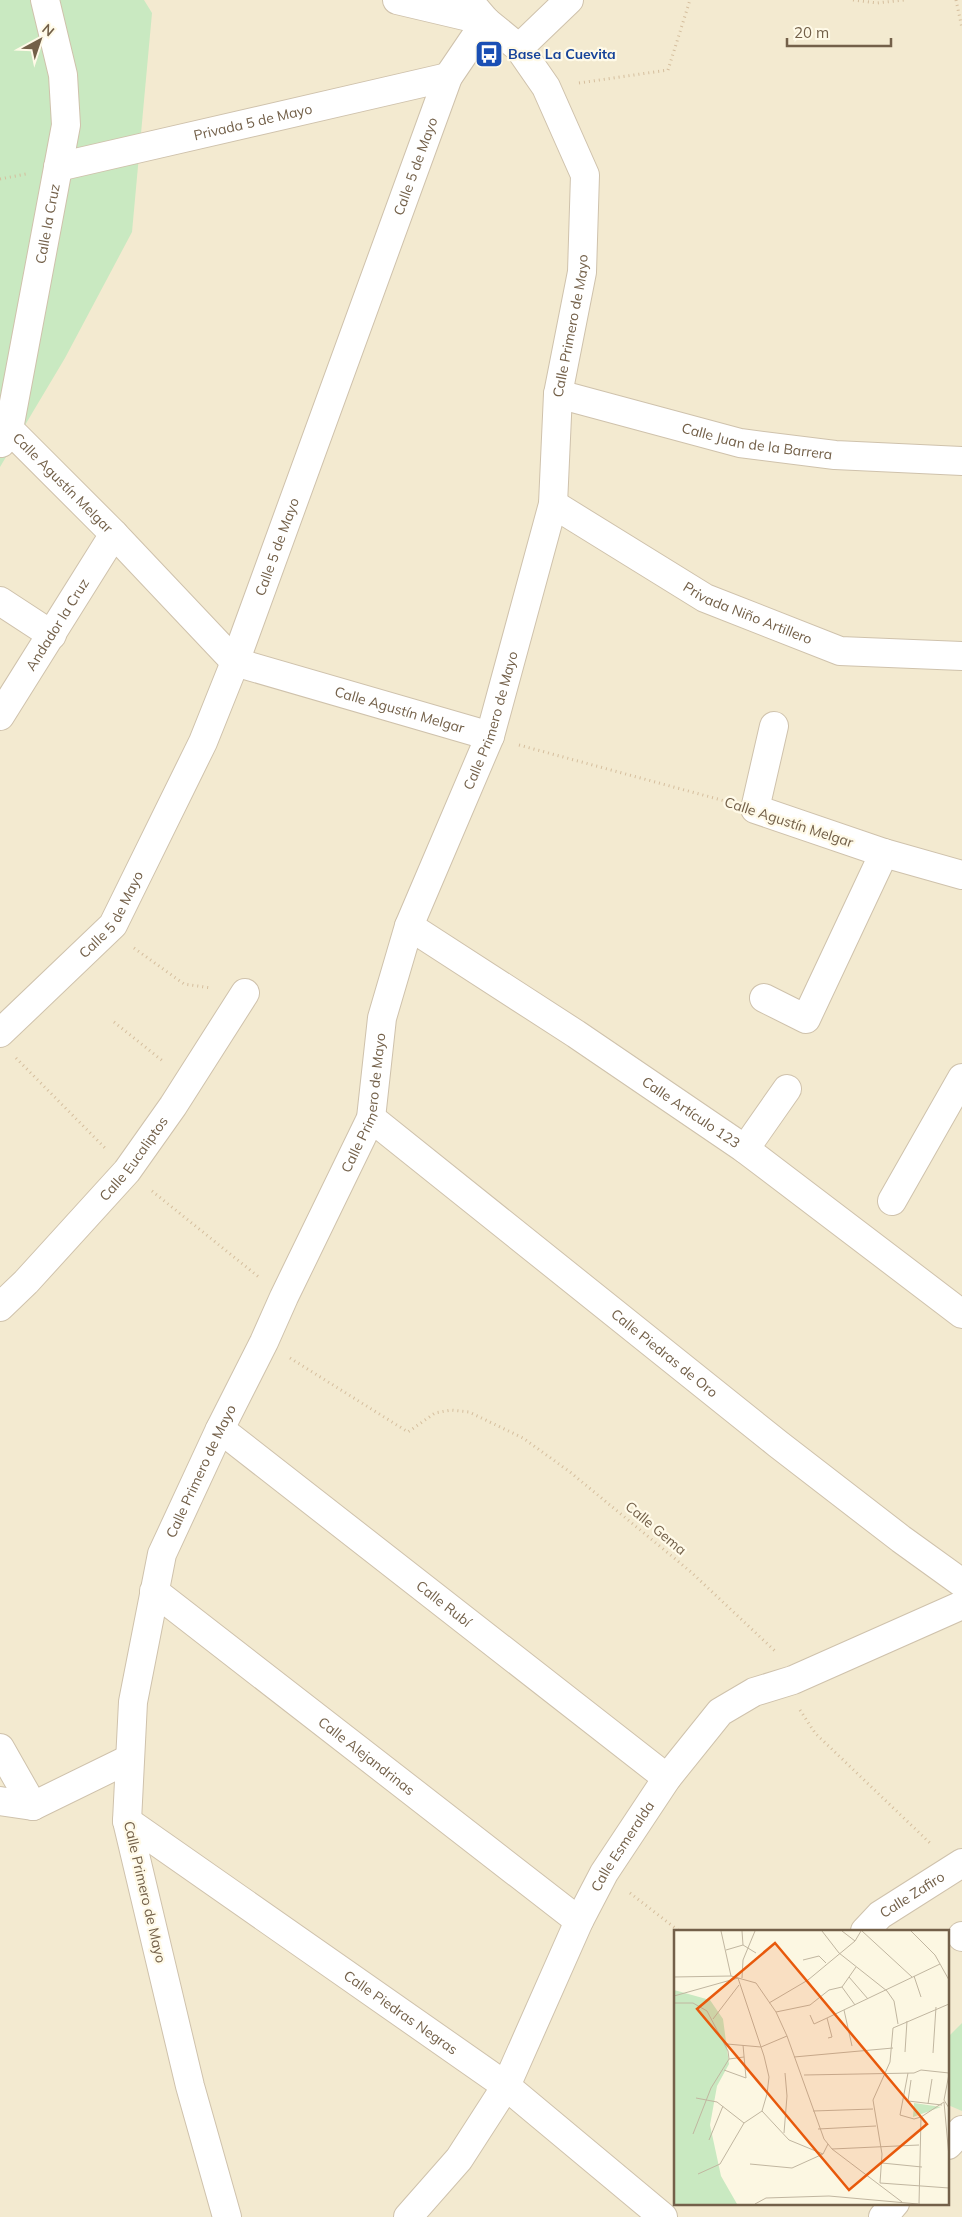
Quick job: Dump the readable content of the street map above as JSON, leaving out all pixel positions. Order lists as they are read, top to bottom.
{
  "streets": {
    "street": [
      "Privada 5 de Mayo",
      "Calle 5 de Mayo",
      "Calle la Cruz",
      "Calle Primero de Mayo",
      "Calle Juan de la Barrera",
      "Calle Agustín Melgar",
      "Privada Niño Artillero",
      "Andador la Cruz",
      "Calle Artículo 123",
      "Calle Eucaliptos",
      "Calle Piedras de Oro",
      "Calle Rubí",
      "Calle Alejandrinas",
      "Calle Esmeralda",
      "Calle Zafiro",
      "Calle Piedras Negras"
    ],
    "path": ["Calle Gema"]
  },
  "crossings": [
    ["Privada 5 de Mayo", "Calle 5 de Mayo"],
    ["Privada 5 de Mayo", "Calle la Cruz"],
    ["Calle 5 de Mayo", "Calle Primero de Mayo"],
    ["Calle 5 de Mayo", "Calle Agustín Melgar"],
    ["Calle la Cruz", "Calle Agustín Melgar"],
    ["Calle Primero de Mayo", "Calle Juan de la Barrera"],
    ["Calle Primero de Mayo", "Calle Agustín Melgar"],
    ["Calle Primero de Mayo", "Privada Niño Artillero"],
    ["Calle Primero de Mayo", "Calle Artículo 123"],
    ["Calle Primero de Mayo", "Calle Piedras de Oro"],
    ["Calle Primero de Mayo", "Calle Gema"],
    ["Calle Primero de Mayo", "Calle Rubí"],
    ["Calle Primero de Mayo", "Calle Alejandrinas"],
    ["Calle Primero de Mayo", "Calle Piedras Negras"],
    ["Calle Agustín Melgar", "Andador la Cruz"],
    ["Calle Gema", "Calle Esmeralda"],
    ["Calle Gema", "Calle Zafiro"],
    ["Calle Rubí", "Calle Esmeralda"],
    ["Calle Alejandrinas", "Calle Esmeralda"],
    ["Calle Esmeralda", "Calle Piedras Negras"]
  ],
  "places": {
    "bus stop": ["Base La Cuevita"]
  },
  "scale_bar": "20 m",
  "north": "top right"
}
